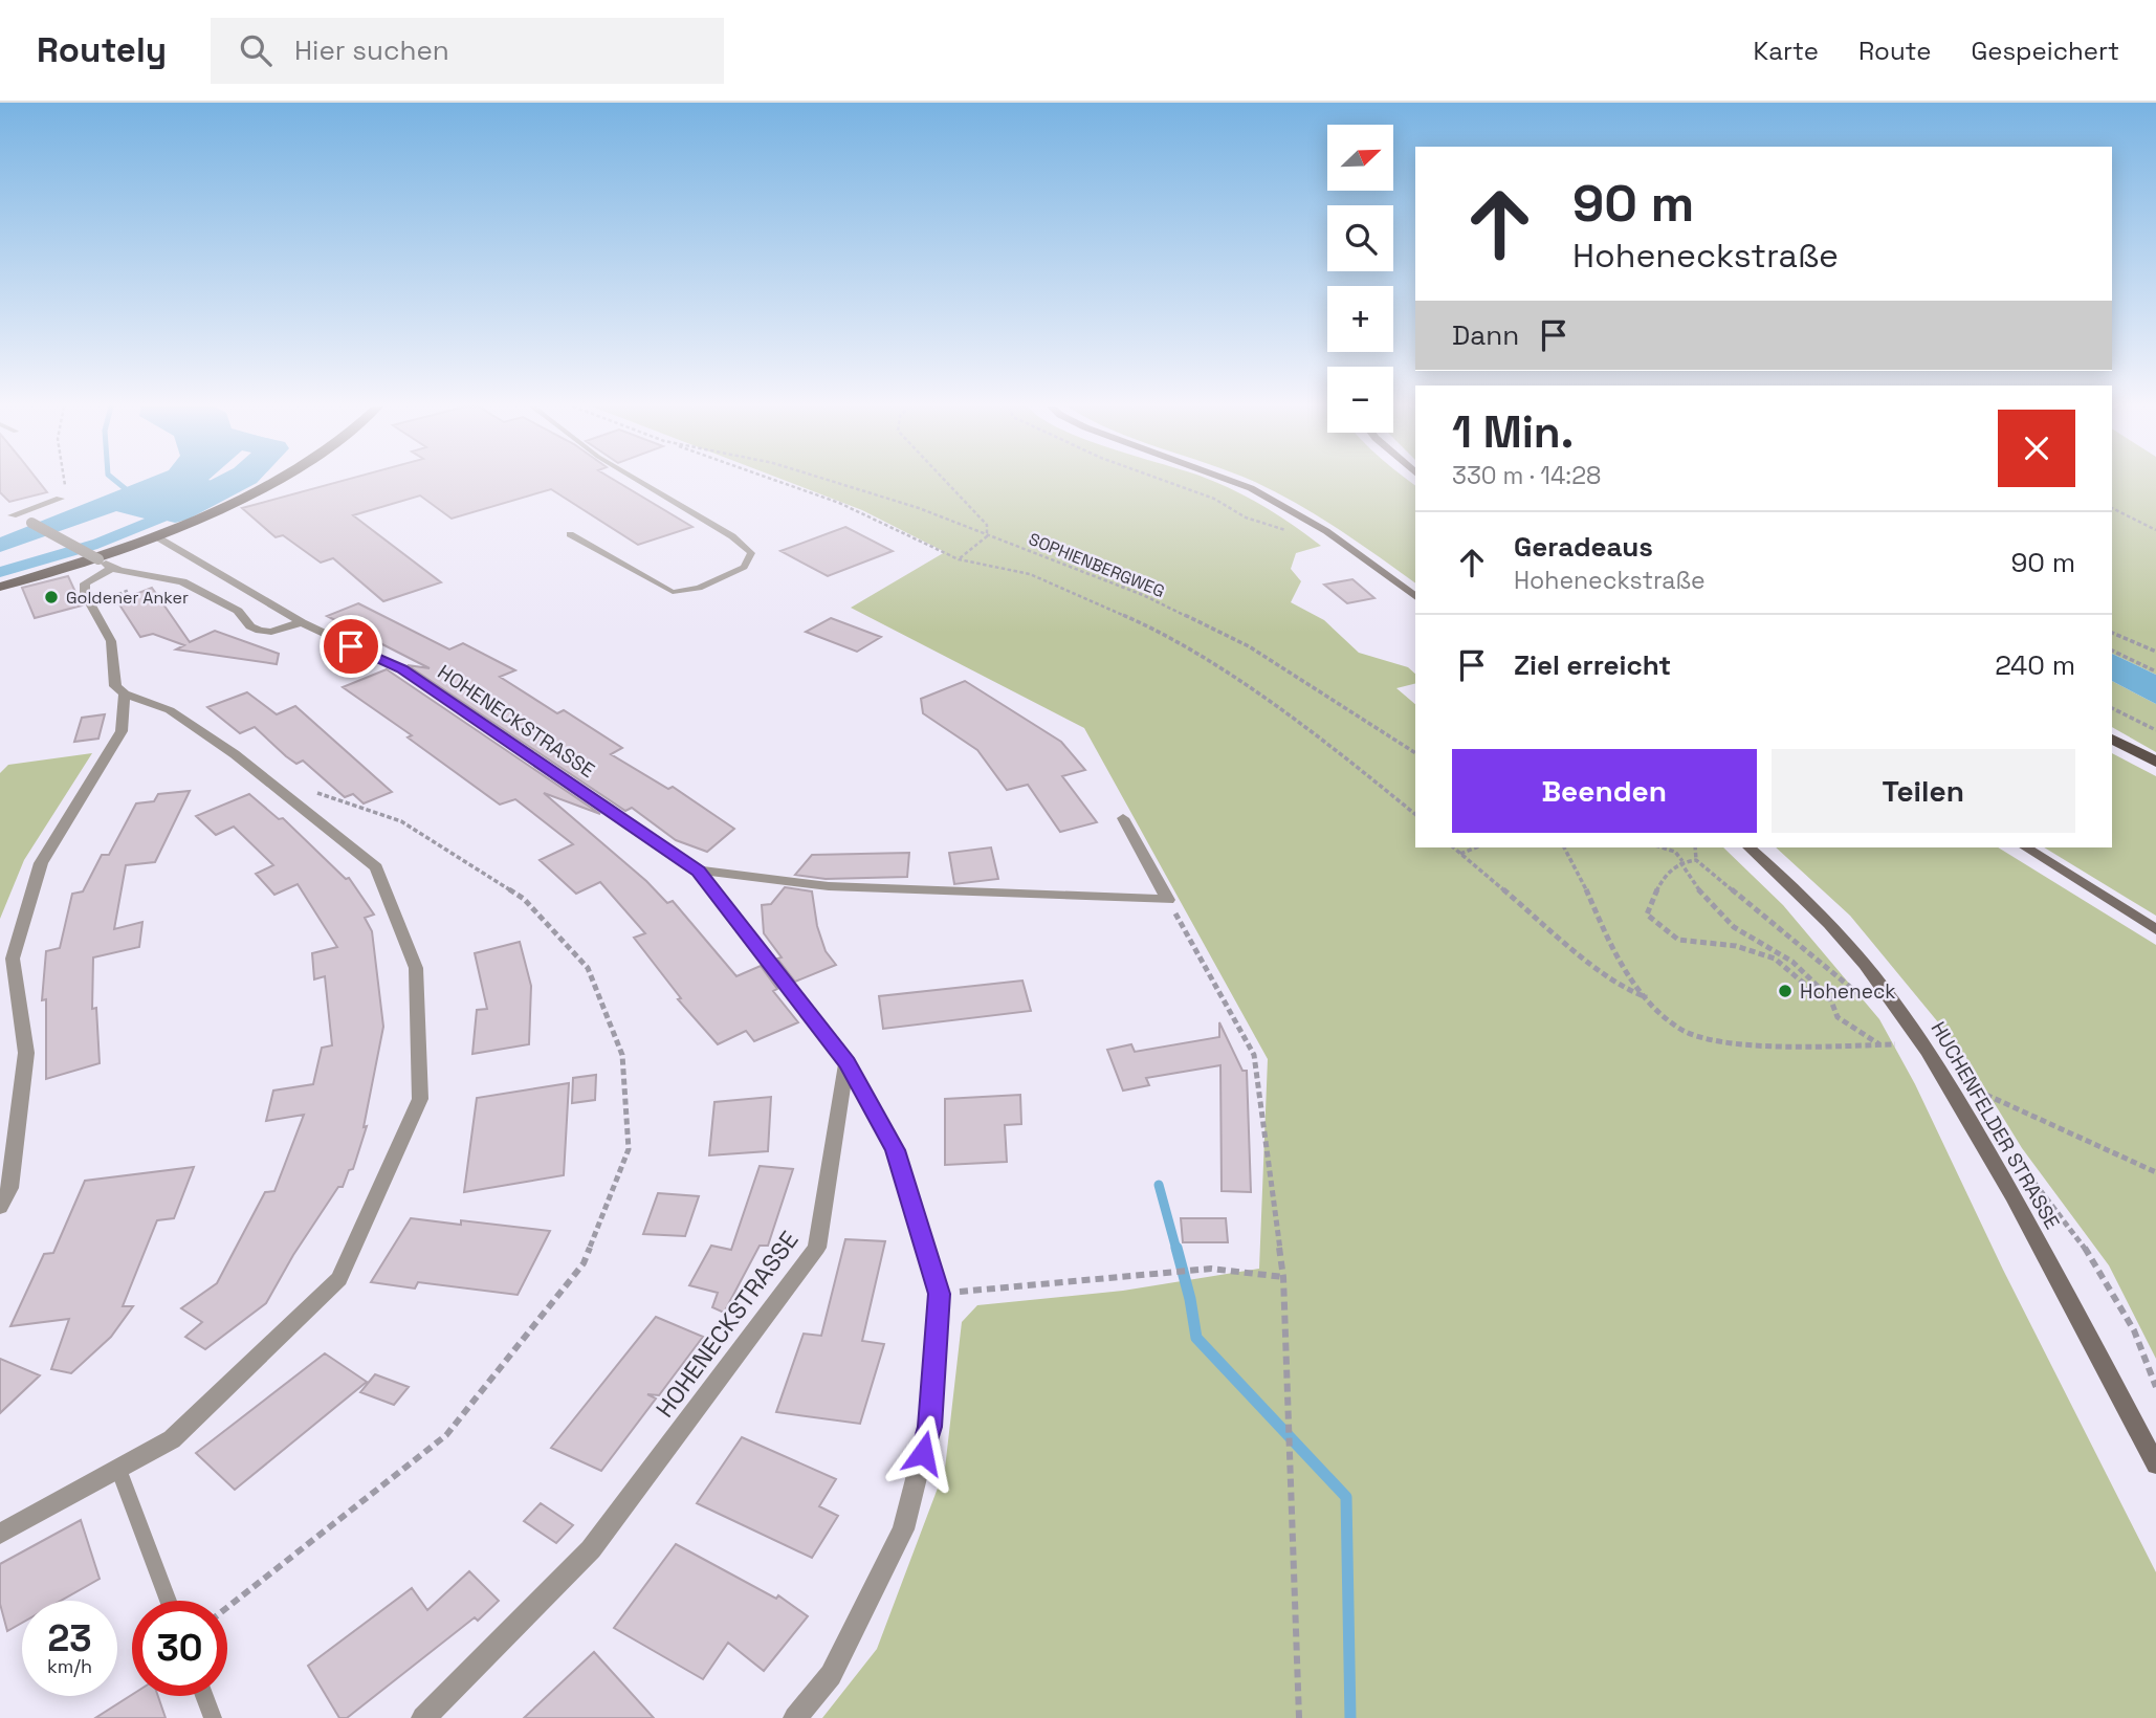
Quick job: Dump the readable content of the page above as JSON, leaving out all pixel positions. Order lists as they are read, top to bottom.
{
  "streets": {
    "main road": ["HUCHENFELDER STRASSE"],
    "street": ["HOHENECKSTRASSE"],
    "path": ["SOPHIENBERGWEG"]
  },
  "places": ["Goldener Anker", "Hoheneck"],
  "north": "top right",
  "page": {
    "header": "Routely",
    "search": "Hier suchen",
    "nav": ["Karte", "Route", "Gespeichert"],
    "map_buttons": ["+", "−"],
    "turn": ["90 m", "Hoheneckstraße"],
    "then": "Dann",
    "heading": ["1 Min.", "330 m · 14:28"],
    "list": [
      {
        "name": "Geradeaus",
        "note": "Hoheneckstraße",
        "value": "90 m"
      },
      {
        "name": "Ziel erreicht",
        "value": "240 m"
      }
    ],
    "buttons": ["Beenden", "Teilen"],
    "speed": "23 km/h",
    "limit": "30"
  }
}
